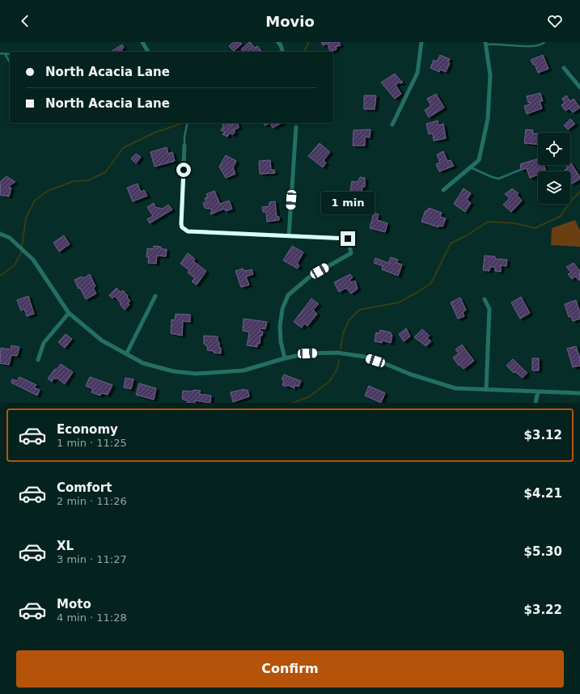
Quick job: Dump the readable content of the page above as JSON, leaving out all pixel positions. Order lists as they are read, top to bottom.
{
  "page": {
    "header": "Movio",
    "banner": ["North Acacia Lane", "North Acacia Lane"],
    "bubble": "1 min",
    "list": [
      {
        "name": "Economy",
        "note": "1 min · 11:25",
        "value": "$3.12"
      },
      {
        "name": "Comfort",
        "note": "2 min · 11:26",
        "value": "$4.21"
      },
      {
        "name": "XL",
        "note": "3 min · 11:27",
        "value": "$5.30"
      },
      {
        "name": "Moto",
        "note": "4 min · 11:28",
        "value": "$3.22"
      }
    ],
    "buttons": "Confirm"
  }
}
